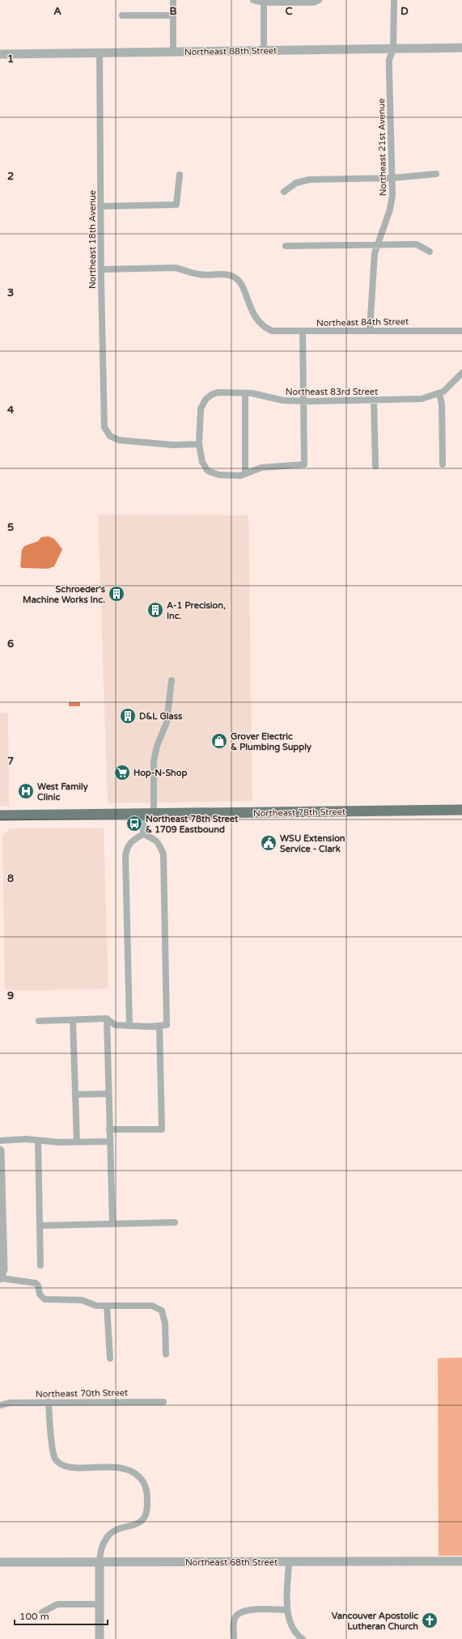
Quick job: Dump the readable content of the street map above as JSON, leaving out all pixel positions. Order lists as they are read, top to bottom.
{
  "streets": {
    "main road": ["Northeast 78th Street"],
    "street": [
      "Northeast 88th Street",
      "Northeast 21st Avenue",
      "Northeast 18th Avenue",
      "Northeast 84th Street",
      "Northeast 83rd Street",
      "Northeast 70th Street",
      "Northeast 68th Street"
    ]
  },
  "crossings": [
    ["Northeast 88th Street", "Northeast 21st Avenue"],
    ["Northeast 88th Street", "Northeast 18th Avenue"],
    ["Northeast 21st Avenue", "Northeast 84th Street"],
    ["Northeast 18th Avenue", "Northeast 84th Street"],
    ["Northeast 18th Avenue", "Northeast 83rd Street"]
  ],
  "places": {
    "building": ["Schroeder's Machine Works Inc.", "A-1 Precision, Inc.", "D&L Glass"],
    "shop": ["Grover Electric & Plumbing Supply"],
    "supermarket": ["Hop-N-Shop"],
    "hospital": ["West Family Clinic"],
    "bus stop": ["Northeast 78th Street & 1709 Eastbound"],
    "public building": ["WSU Extension Service - Clark"],
    "church": ["Vancouver Apostolic Lutheran Church"]
  },
  "scale_bar": "100 m",
  "grid": {
    "columns": [
      "A",
      "B",
      "C",
      "D"
    ],
    "rows": [
      "1",
      "2",
      "3",
      "4",
      "5",
      "6",
      "7",
      "8",
      "9"
    ]
  }
}
